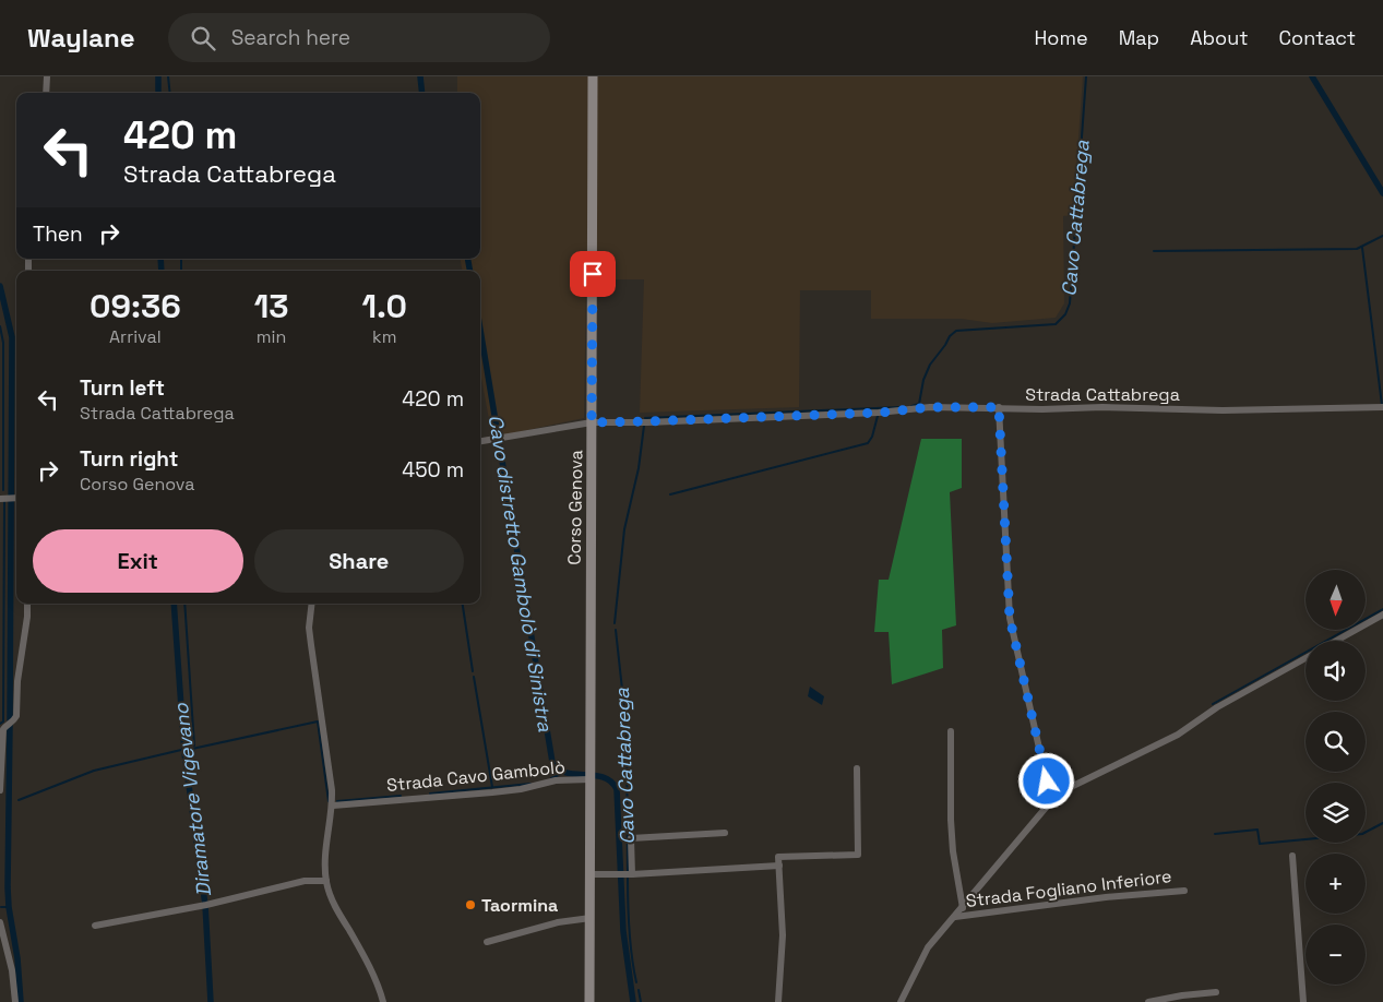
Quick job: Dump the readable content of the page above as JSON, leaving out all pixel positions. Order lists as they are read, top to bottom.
{
  "streets": {
    "main road": ["Corso Genova"],
    "street": ["Strada Cattabrega", "Strada Cavo Gambolò", "Strada Fogliano Inferiore"]
  },
  "crossings": [
    ["Strada Cattabrega", "Corso Genova"],
    ["Corso Genova", "Strada Cavo Gambolò"]
  ],
  "water": ["Cavo Cattabrega", "Cavo distretto Gambolò di Sinistra", "Diramatore Vigevano"],
  "places": ["Taormina"],
  "north": "bottom",
  "page": {
    "header": "Waylane",
    "search": "Search here",
    "nav": [
      "Home",
      "Map",
      "About",
      "Contact"
    ],
    "turn": ["420 m", "Strada Cattabrega"],
    "then": "Then",
    "eta": [
      "09:36",
      "Arrival",
      "13",
      "min",
      "1.0",
      "km"
    ],
    "list": [
      {
        "name": "Turn left",
        "note": "Strada Cattabrega",
        "value": "420 m"
      },
      {
        "name": "Turn right",
        "note": "Corso Genova",
        "value": "450 m"
      }
    ],
    "buttons": ["Exit", "Share"],
    "map_buttons": ["+", "−"]
  }
}
